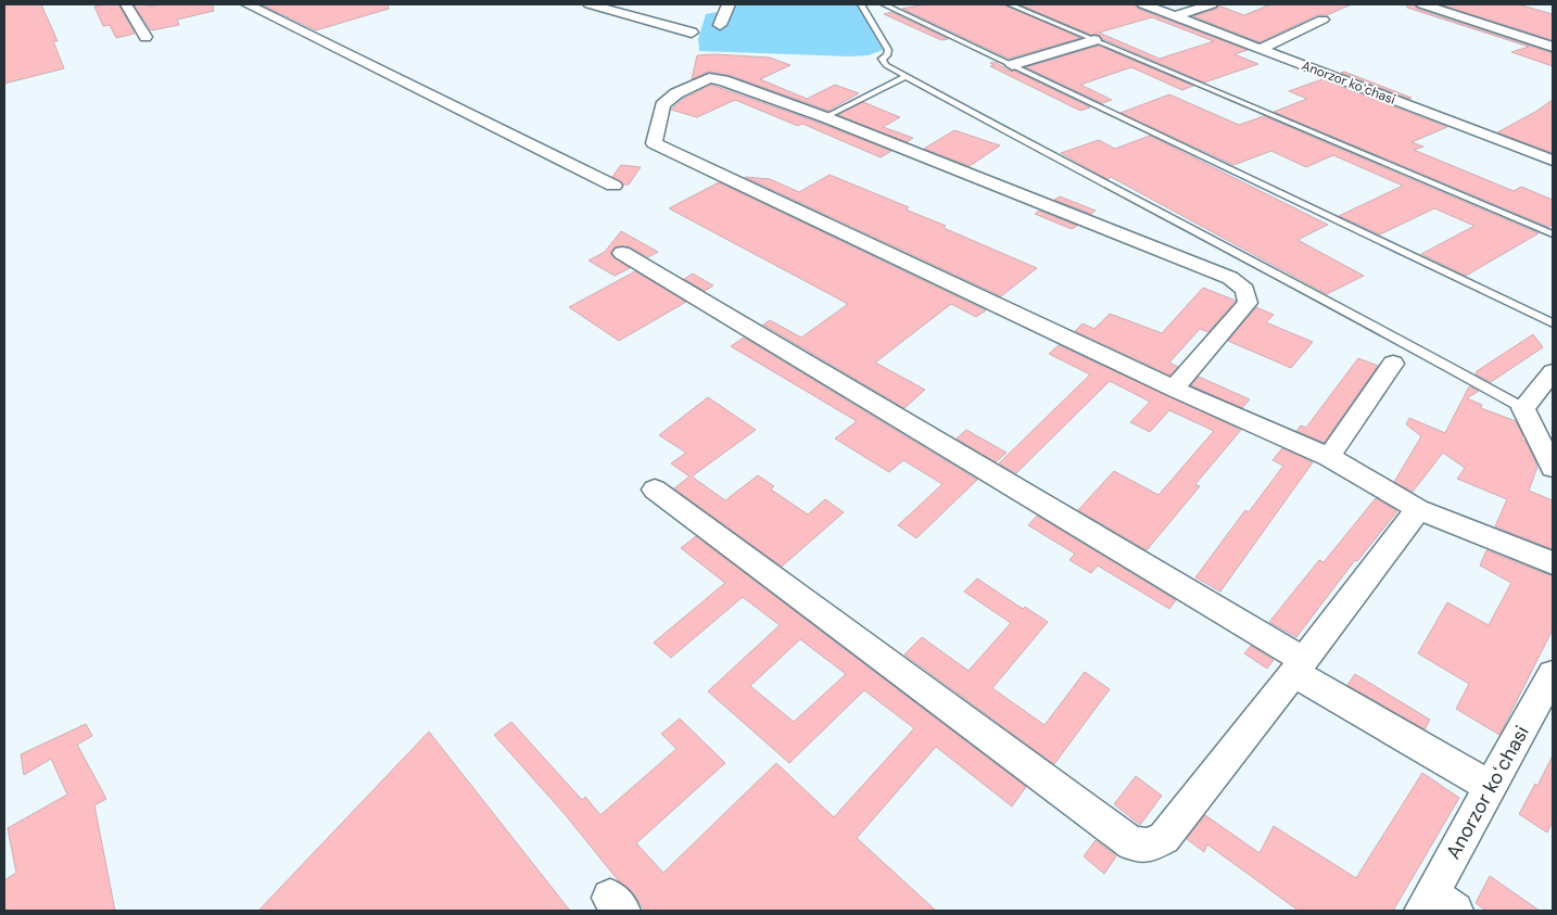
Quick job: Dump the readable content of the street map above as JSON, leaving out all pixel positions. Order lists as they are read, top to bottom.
{
  "streets": {
    "street": ["Anorzor koʻchasi"]
  }
}
